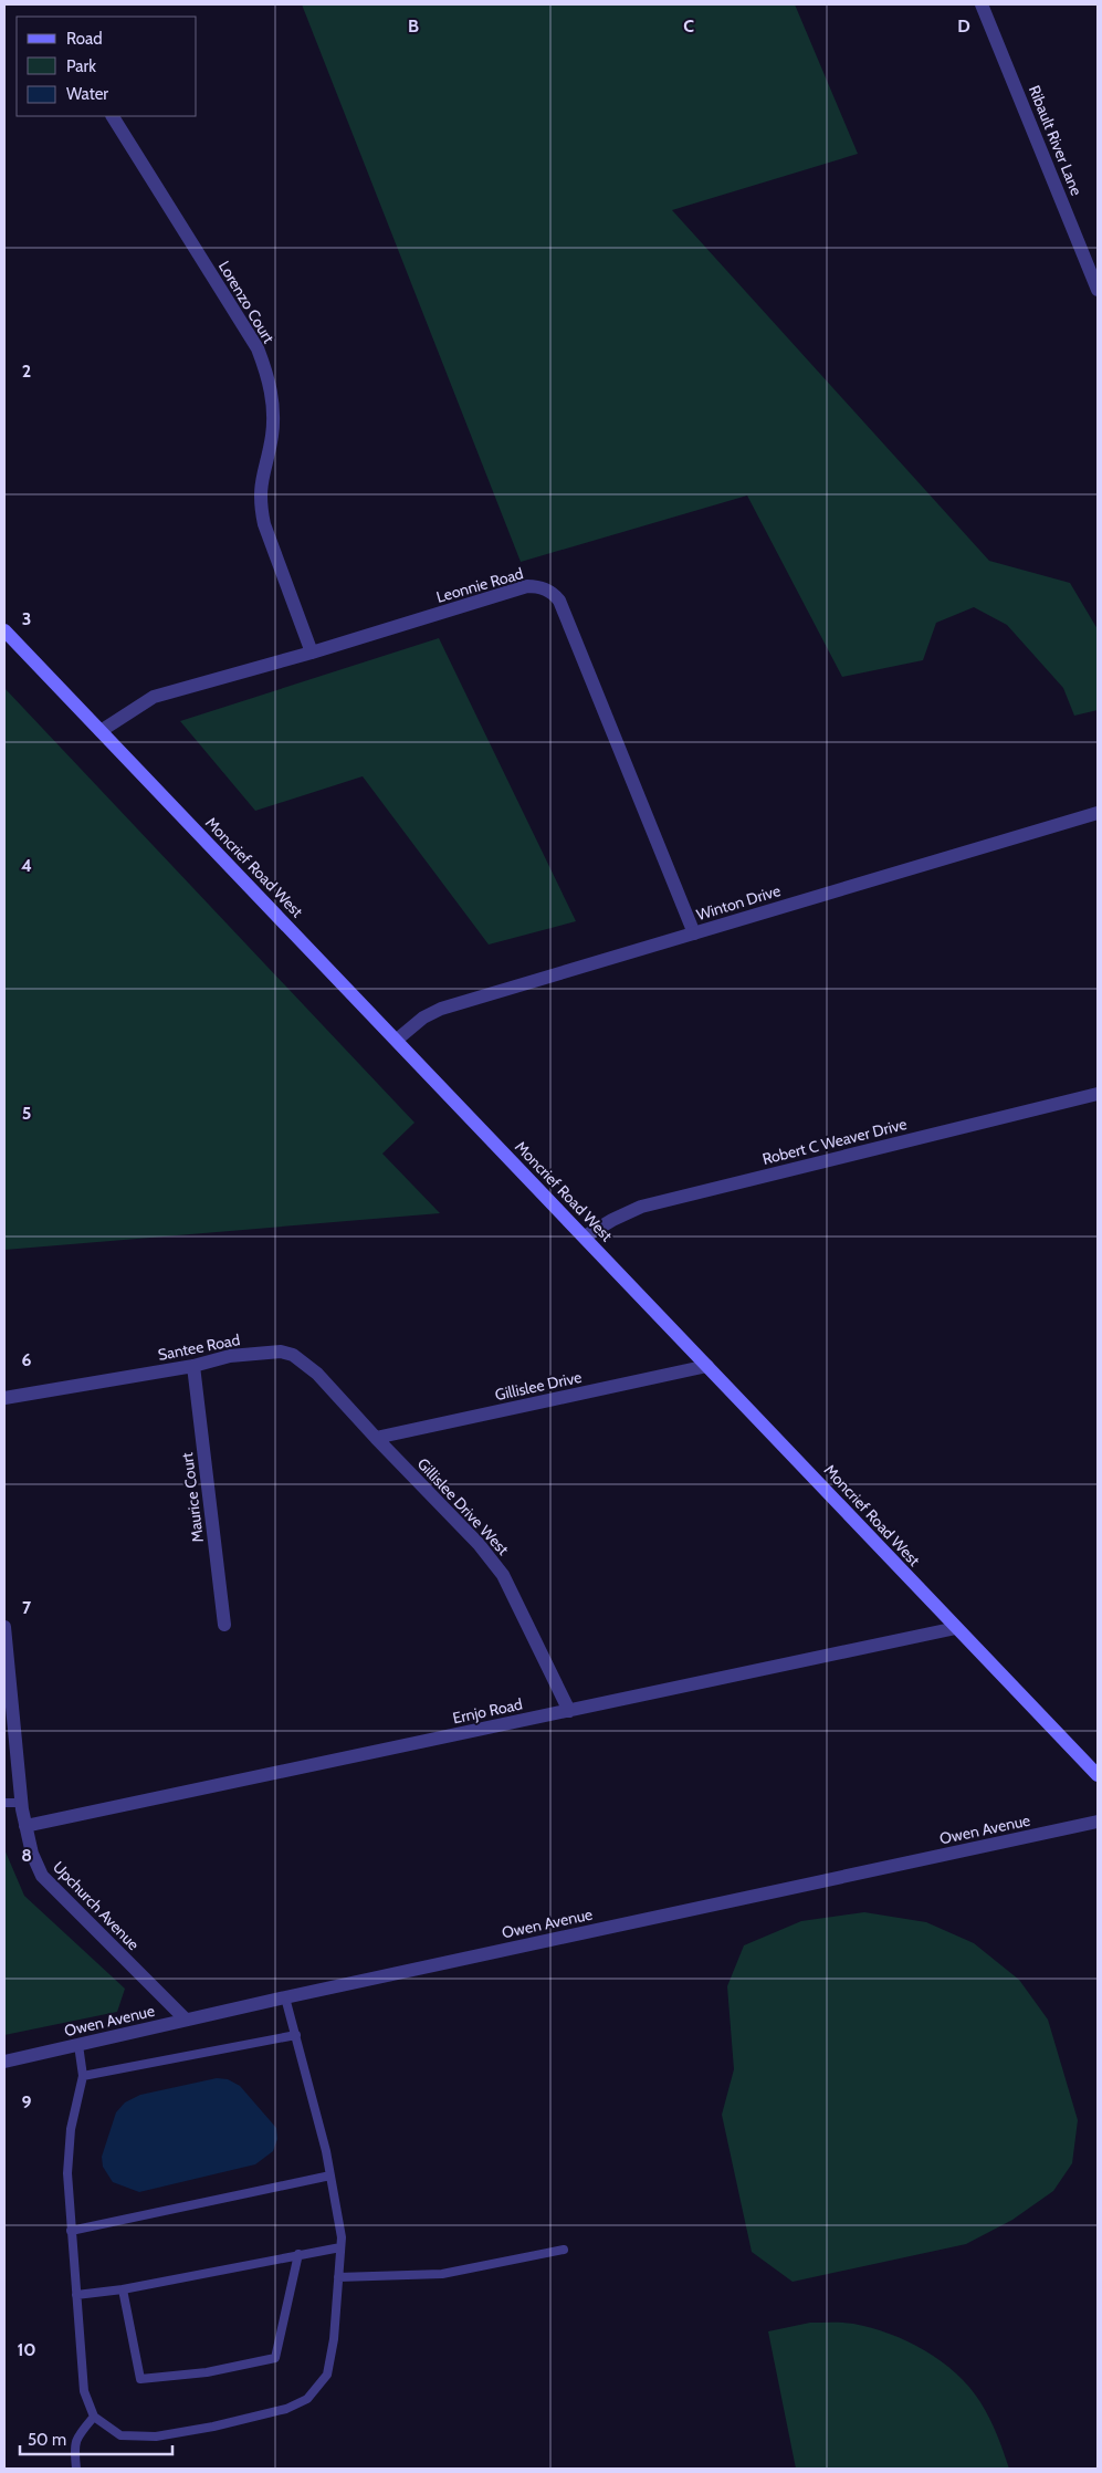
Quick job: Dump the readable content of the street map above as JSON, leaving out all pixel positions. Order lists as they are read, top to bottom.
{
  "streets": {
    "main road": ["Moncrief Road West"],
    "street": [
      "Ribault River Lane",
      "Lorenzo Court",
      "Leonnie Road",
      "Winton Drive",
      "Robert C Weaver Drive",
      "Santee Road",
      "Gillislee Drive",
      "Maurice Court",
      "Gillislee Drive West",
      "Ernjo Road",
      "Owen Avenue",
      "Upchurch Avenue"
    ]
  },
  "crossings": [
    ["Lorenzo Court", "Leonnie Road"],
    ["Leonnie Road", "Moncrief Road West"],
    ["Leonnie Road", "Winton Drive"],
    ["Moncrief Road West", "Winton Drive"],
    ["Moncrief Road West", "Robert C Weaver Drive"],
    ["Moncrief Road West", "Gillislee Drive"],
    ["Moncrief Road West", "Ernjo Road"],
    ["Santee Road", "Maurice Court"],
    ["Santee Road", "Gillislee Drive West"],
    ["Gillislee Drive", "Gillislee Drive West"],
    ["Gillislee Drive West", "Ernjo Road"],
    ["Ernjo Road", "Upchurch Avenue"],
    ["Owen Avenue", "Upchurch Avenue"]
  ],
  "legend": ["Road", "Park", "Water"],
  "scale_bar": "50 m",
  "grid": {
    "columns": ["B", "C", "D"],
    "rows": [
      "2",
      "3",
      "4",
      "5",
      "6",
      "7",
      "8",
      "9",
      "10"
    ]
  }
}
